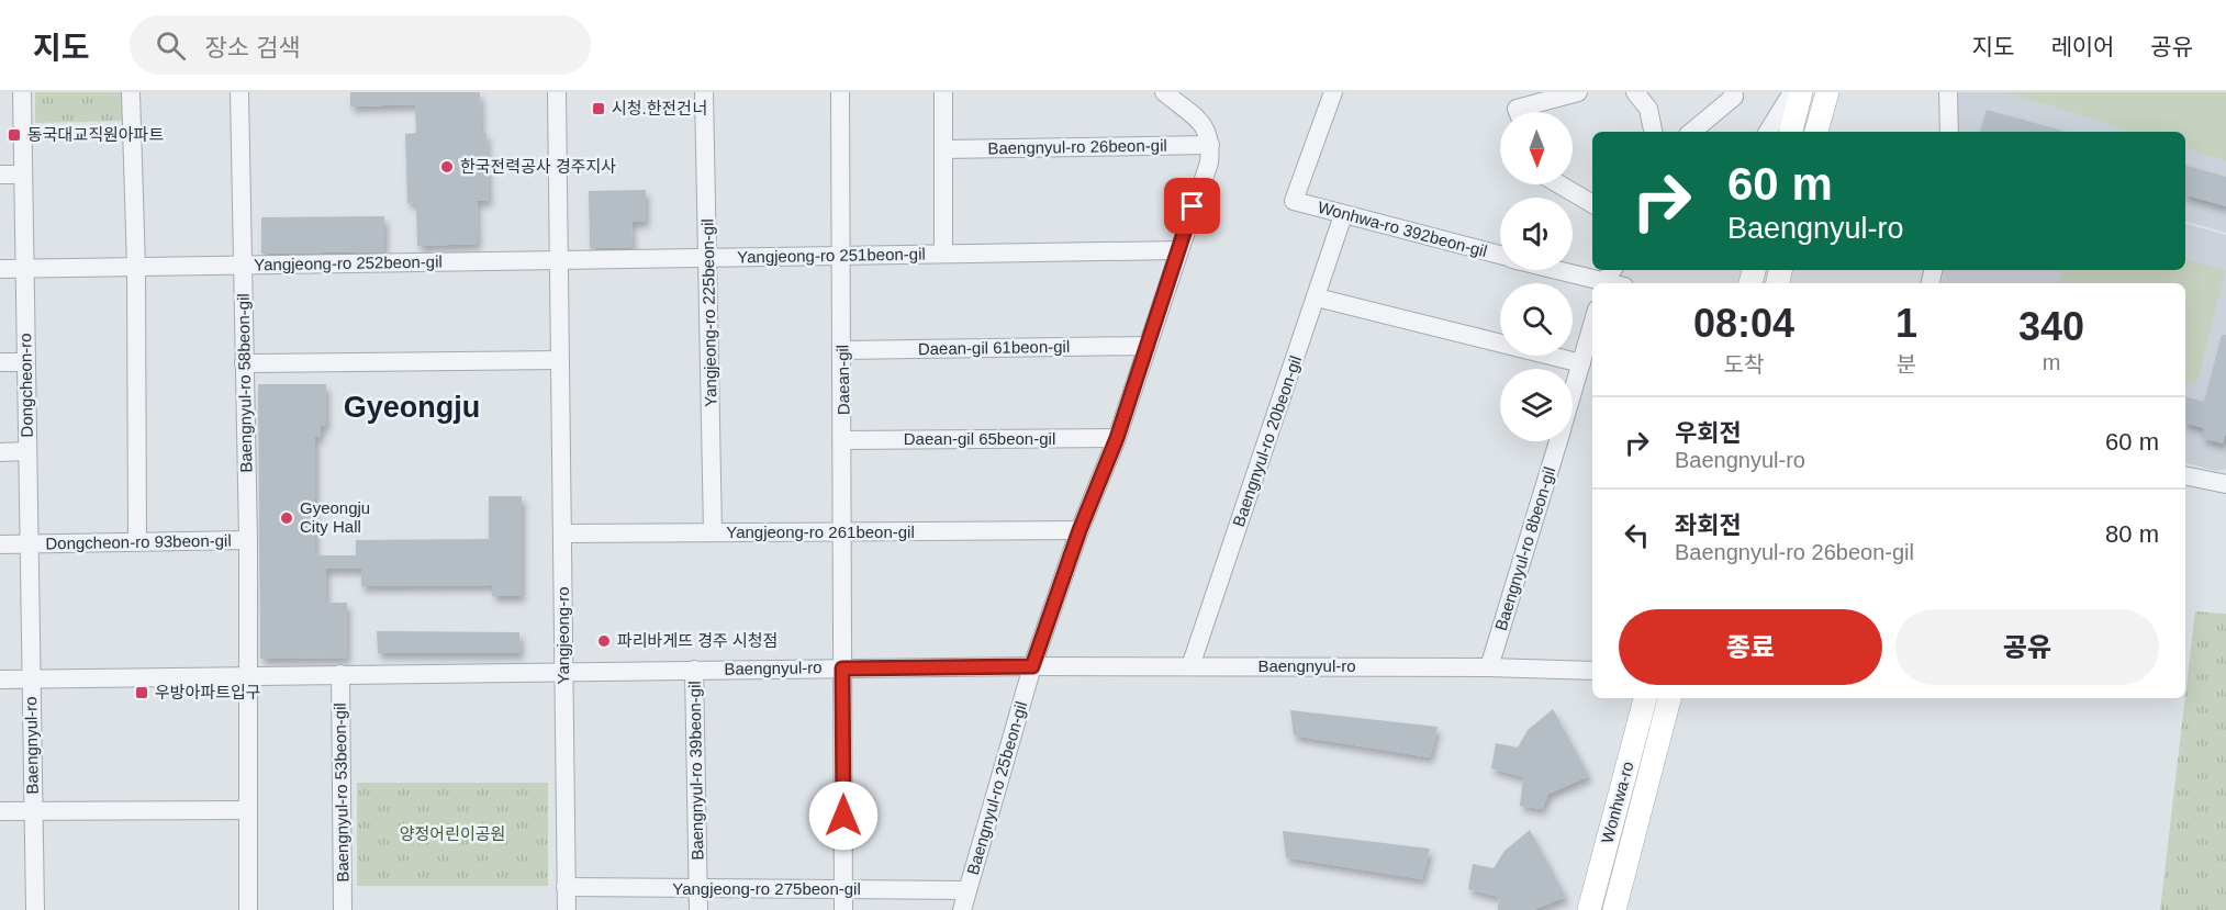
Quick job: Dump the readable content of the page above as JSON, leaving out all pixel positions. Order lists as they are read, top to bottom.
{
  "streets": {
    "main road": ["Wonhwa-ro"],
    "street": [
      "Baengnyul-ro 26beon-gil",
      "Wonhwa-ro 392beon-gil",
      "Yangjeong-ro 251beon-gil",
      "Yangjeong-ro 252beon-gil",
      "Yangjeong-ro 225beon-gil",
      "Daean-gil 61beon-gil",
      "Daean-gil",
      "Baengnyul-ro 58beon-gil",
      "Dongcheon-ro",
      "Daean-gil 65beon-gil",
      "Baengnyul-ro 20beon-gil",
      "Yangjeong-ro 261beon-gil",
      "Dongcheon-ro 93beon-gil",
      "Baengnyul-ro 8beon-gil",
      "Yangjeong-ro",
      "Baengnyul-ro",
      "Baengnyul-ro 39beon-gil",
      "Baengnyul-ro 25beon-gil",
      "Baengnyul-ro 53beon-gil",
      "Yangjeong-ro 275beon-gil"
    ]
  },
  "crossings": [
    ["Baengnyul-ro 26beon-gil", "Yangjeong-ro 251beon-gil"],
    ["Wonhwa-ro 392beon-gil", "Baengnyul-ro 20beon-gil"],
    ["Yangjeong-ro 251beon-gil", "Yangjeong-ro 252beon-gil"],
    ["Yangjeong-ro 251beon-gil", "Yangjeong-ro 225beon-gil"],
    ["Yangjeong-ro 251beon-gil", "Daean-gil"],
    ["Yangjeong-ro 251beon-gil", "Yangjeong-ro"],
    ["Yangjeong-ro 252beon-gil", "Baengnyul-ro 58beon-gil"],
    ["Yangjeong-ro 252beon-gil", "Dongcheon-ro"],
    ["Yangjeong-ro 252beon-gil", "Yangjeong-ro"],
    ["Yangjeong-ro 225beon-gil", "Yangjeong-ro 261beon-gil"],
    ["Daean-gil 61beon-gil", "Daean-gil"],
    ["Daean-gil", "Daean-gil 65beon-gil"],
    ["Daean-gil", "Yangjeong-ro 261beon-gil"],
    ["Daean-gil", "Baengnyul-ro"],
    ["Daean-gil", "Yangjeong-ro 275beon-gil"],
    ["Baengnyul-ro 58beon-gil", "Dongcheon-ro 93beon-gil"],
    ["Baengnyul-ro 58beon-gil", "Baengnyul-ro"],
    ["Dongcheon-ro", "Dongcheon-ro 93beon-gil"],
    ["Dongcheon-ro", "Baengnyul-ro"],
    ["Baengnyul-ro 20beon-gil", "Baengnyul-ro"],
    ["Yangjeong-ro 261beon-gil", "Yangjeong-ro"],
    ["Baengnyul-ro 8beon-gil", "Baengnyul-ro"],
    ["Yangjeong-ro", "Baengnyul-ro"],
    ["Yangjeong-ro", "Yangjeong-ro 275beon-gil"],
    ["Baengnyul-ro", "Baengnyul-ro 39beon-gil"],
    ["Baengnyul-ro", "Baengnyul-ro 25beon-gil"],
    ["Baengnyul-ro", "Baengnyul-ro 53beon-gil"],
    ["Baengnyul-ro 39beon-gil", "Yangjeong-ro 275beon-gil"],
    ["Baengnyul-ro 25beon-gil", "Yangjeong-ro 275beon-gil"]
  ],
  "districts": ["Gyeongju"],
  "parks": ["양정어린이공원"],
  "places": {
    "transit": ["시청.한전건너", "동국대교직원아파트", "우방아파트입구"],
    "other": ["한국전력공사 경주지사", "Gyeongju City Hall", "파리바게뜨 경주 시청점"]
  },
  "north": "bottom",
  "page": {
    "header": "지도",
    "search": "장소 검색",
    "nav": ["지도", "레이어", "공유"],
    "turn": ["60 m", "Baengnyul-ro"],
    "eta": [
      "08:04",
      "도착",
      "1",
      "분",
      "340",
      "m"
    ],
    "list": [
      {
        "name": "우회전",
        "note": "Baengnyul-ro",
        "value": "60 m"
      },
      {
        "name": "좌회전",
        "note": "Baengnyul-ro 26beon-gil",
        "value": "80 m"
      }
    ],
    "buttons": ["종료", "공유"]
  }
}
